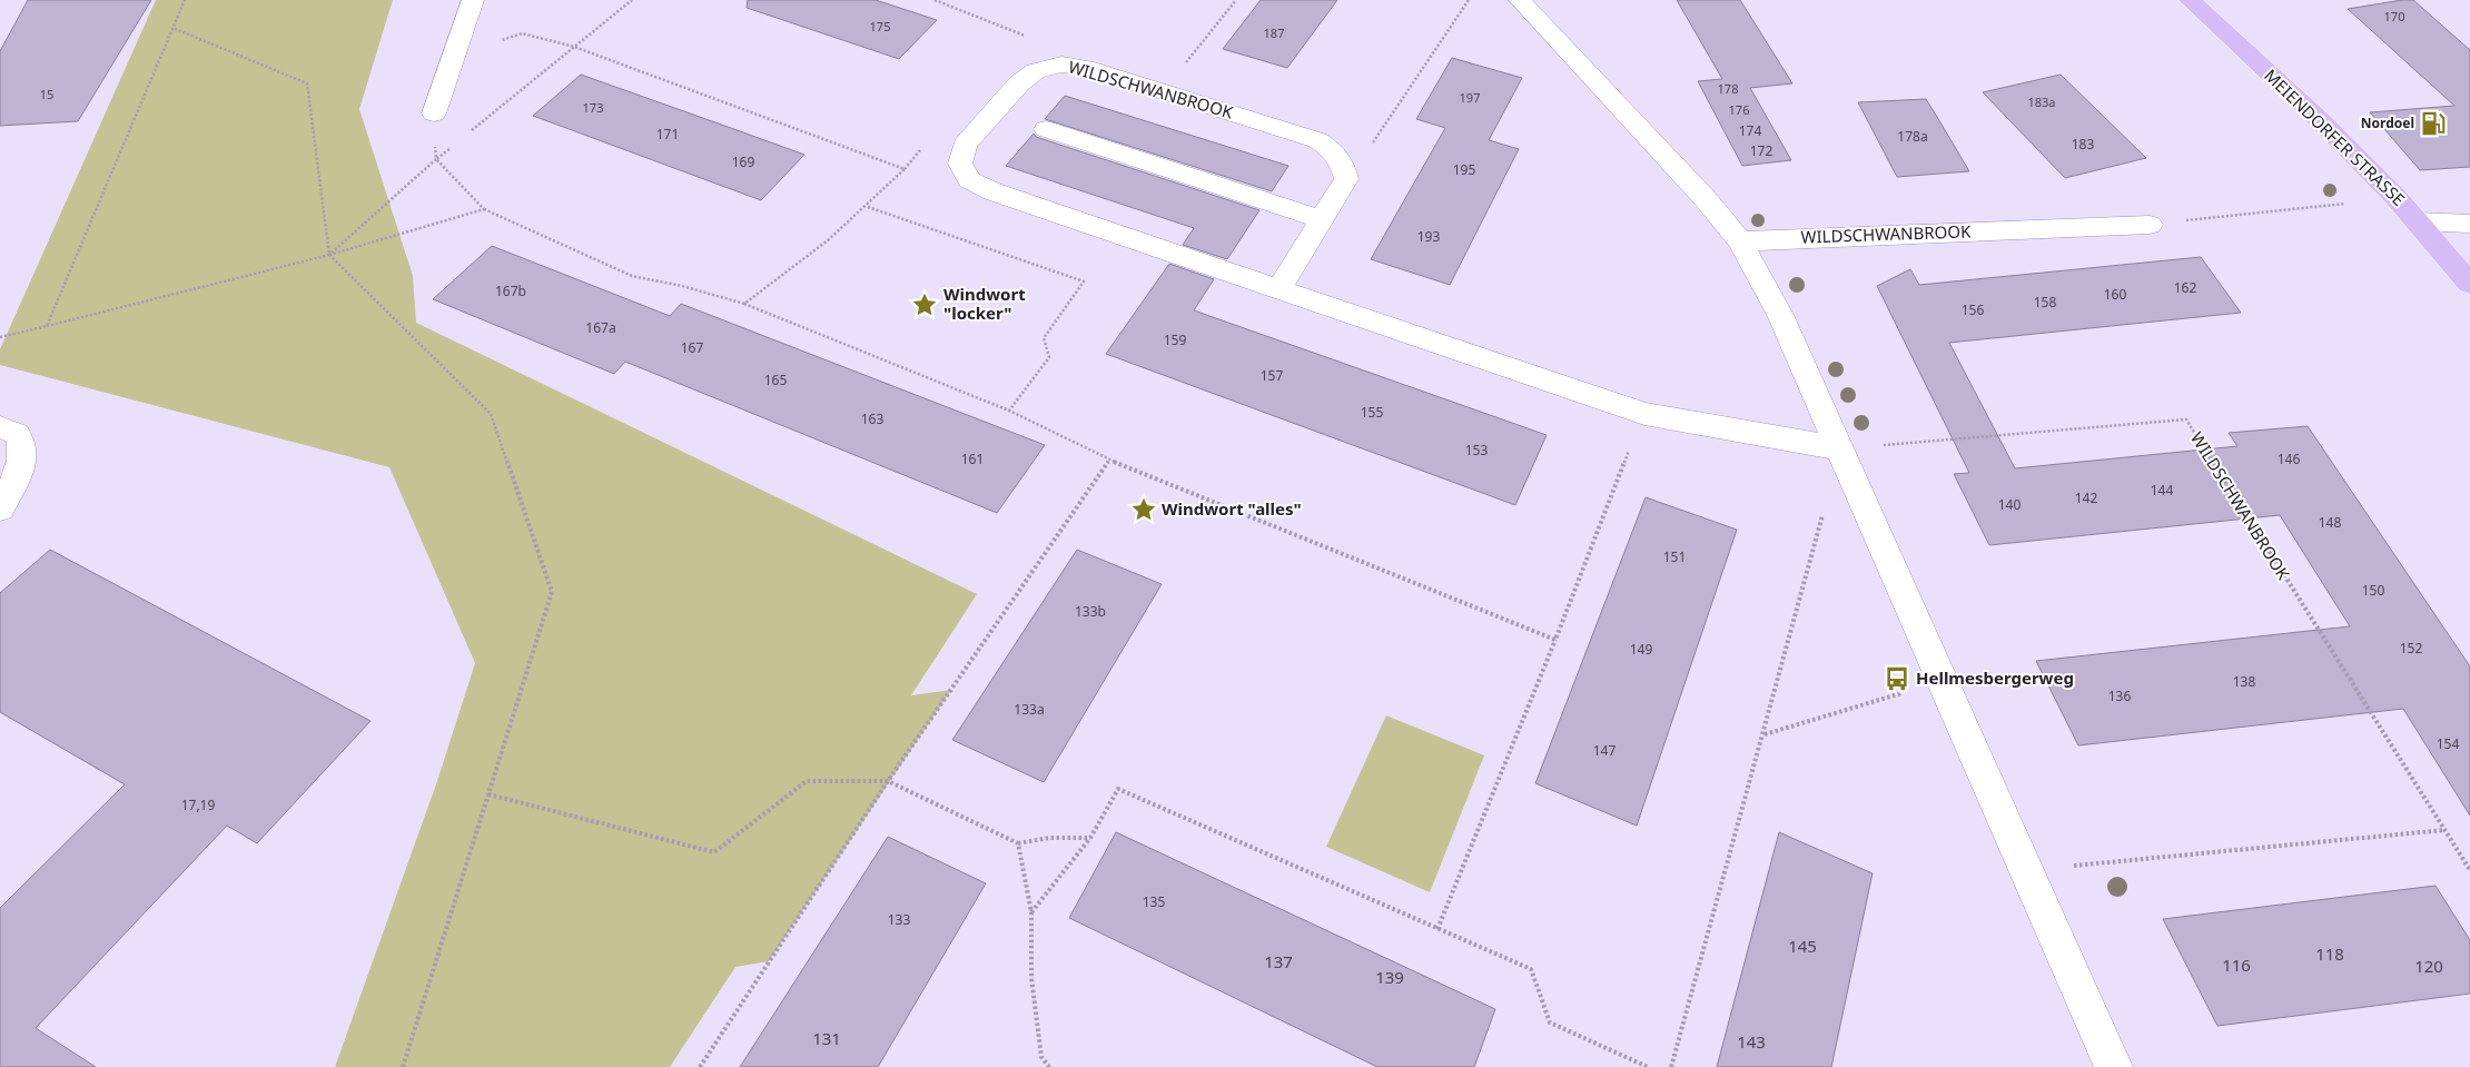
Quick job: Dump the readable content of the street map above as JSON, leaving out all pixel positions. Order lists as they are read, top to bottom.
{
  "streets": {
    "main road": ["MEIENDORFER STRASSE"],
    "street": ["WILDSCHWANBROOK"]
  },
  "places": {
    "fuel station": ["Nordoel"],
    "place": ["Windwort \"locker\"", "Windwort \"alles\""],
    "bus stop": ["Hellmesbergerweg"]
  },
  "house_numbers": [
    "170",
    "175",
    "187",
    "178",
    "15",
    "197",
    "183a",
    "173",
    "176",
    "174",
    "171",
    "178a",
    "183",
    "172",
    "169",
    "195",
    "193",
    "162",
    "167b",
    "160",
    "158",
    "156",
    "167a",
    "159",
    "167",
    "157",
    "165",
    "155",
    "163",
    "153",
    "161",
    "146",
    "144",
    "142",
    "140",
    "148",
    "151",
    "150",
    "133b",
    "152",
    "149",
    "138",
    "136",
    "133a",
    "154",
    "147",
    "17,19",
    "135",
    "133",
    "145",
    "118",
    "137",
    "116",
    "120",
    "139",
    "131",
    "143"
  ]
}
